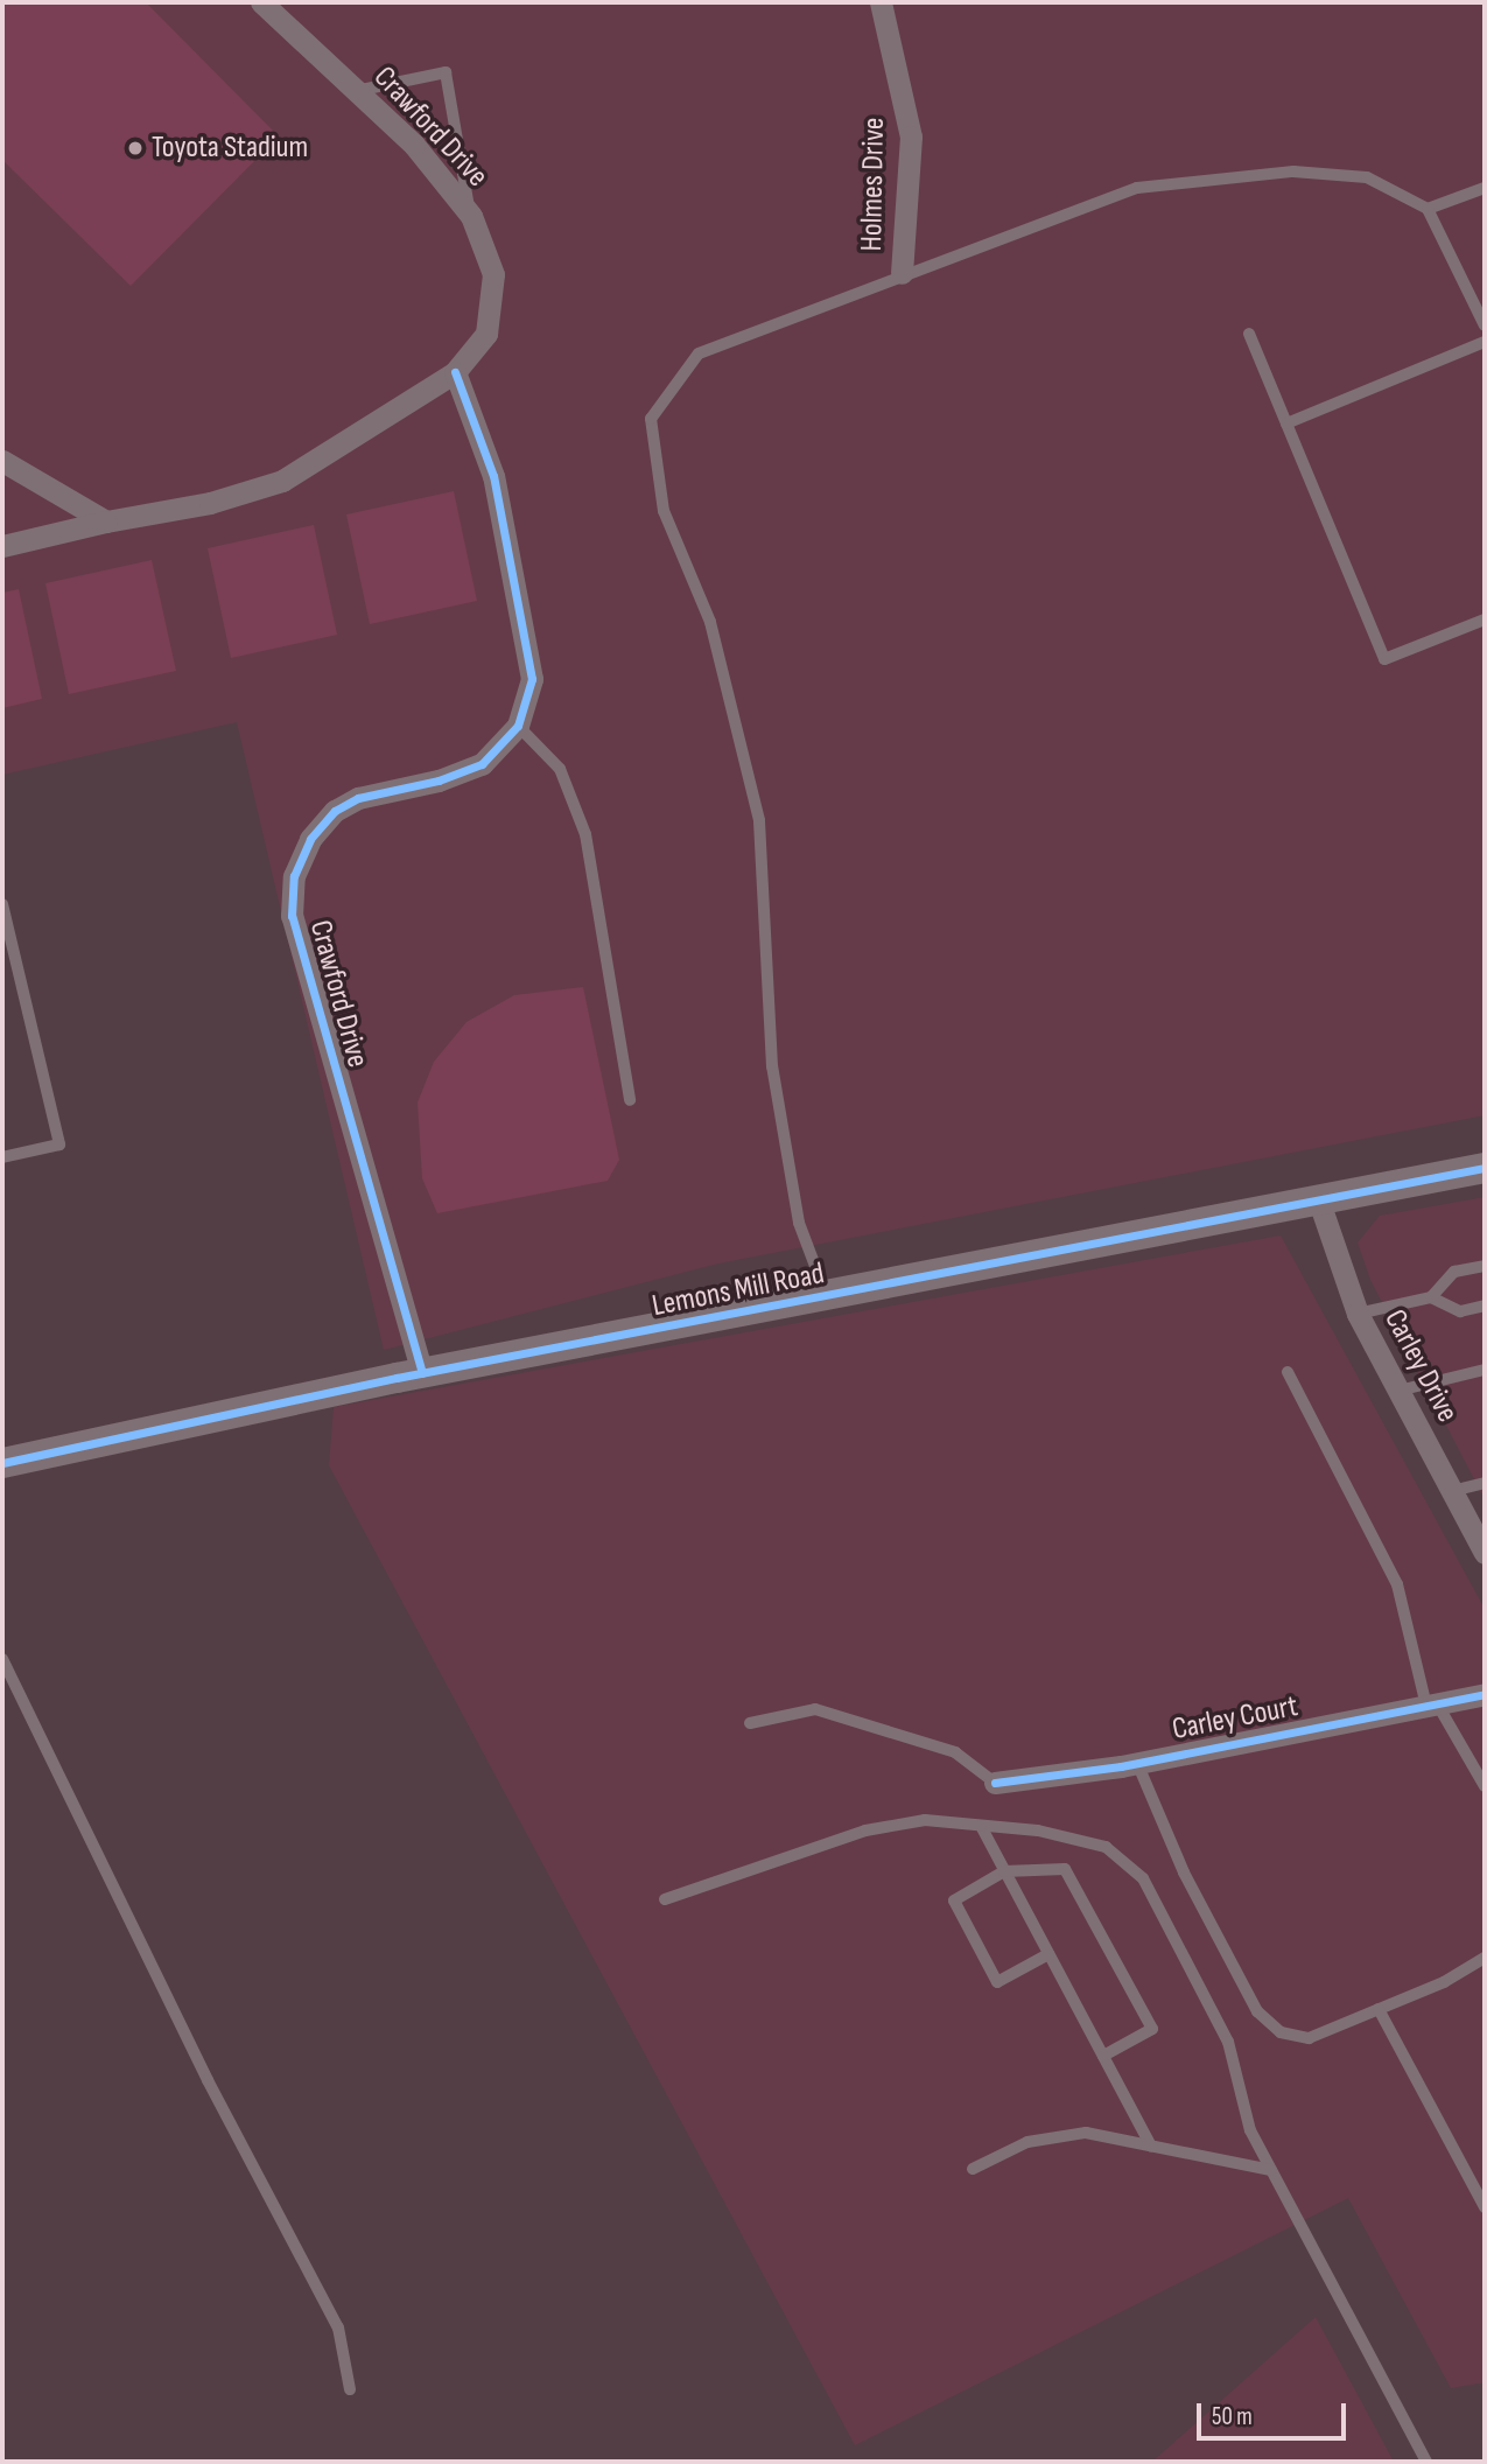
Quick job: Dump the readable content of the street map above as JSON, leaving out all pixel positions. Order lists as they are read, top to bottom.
{
  "streets": {
    "street": [
      "Crawford Drive",
      "Holmes Drive",
      "Lemons Mill Road",
      "Carley Drive",
      "Carley Court"
    ]
  },
  "crossings": [
    ["Crawford Drive", "Lemons Mill Road"],
    ["Lemons Mill Road", "Carley Drive"]
  ],
  "places": ["Toyota Stadium"],
  "scale_bar": "50 m"
}
